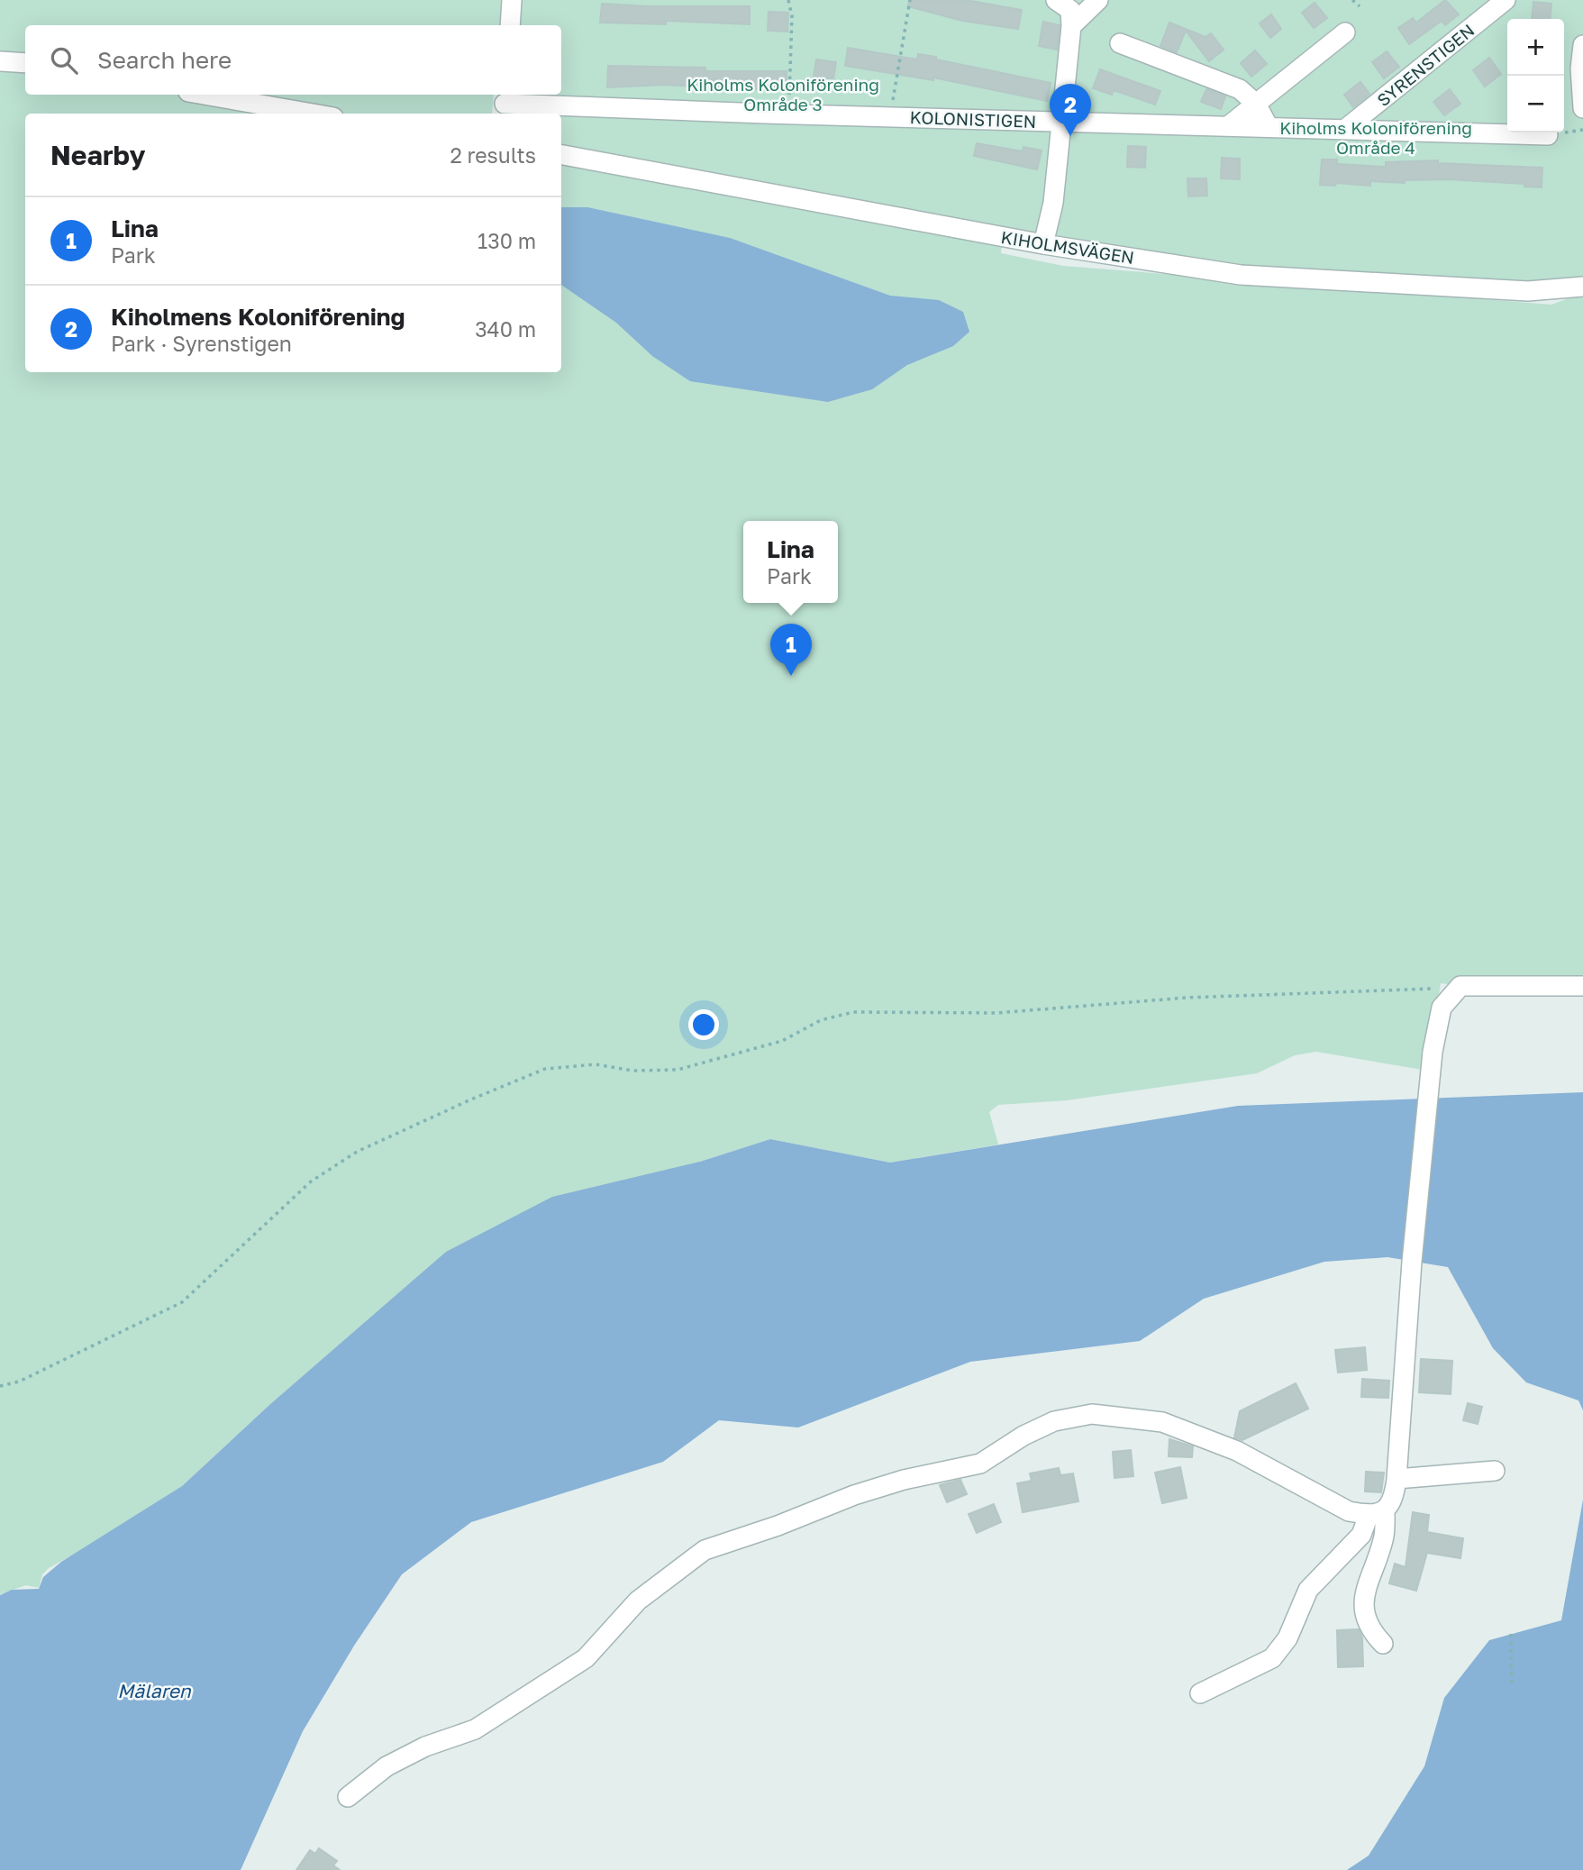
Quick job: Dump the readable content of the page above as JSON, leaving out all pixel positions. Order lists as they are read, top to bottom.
{
  "streets": {
    "street": ["SYRENSTIGEN", "KOLONISTIGEN", "KIHOLMSVÄGEN"]
  },
  "crossings": [
    ["SYRENSTIGEN", "KOLONISTIGEN"]
  ],
  "water": ["Mälaren"],
  "parks": ["Kiholms Koloniförening Område 3", "Kiholms Koloniförening Område 4"],
  "page": {
    "map_buttons": ["+", "−"],
    "search": "Search here",
    "pins": ["2", "1"],
    "heading": ["Nearby", "2 results"],
    "list": [
      {
        "mark": "1",
        "name": "Lina",
        "note": "Park",
        "value": "130 m"
      },
      {
        "mark": "2",
        "name": "Kiholmens Koloniförening",
        "note": "Park · Syrenstigen",
        "value": "340 m"
      }
    ],
    "popup": ["Lina", "Park"]
  }
}
